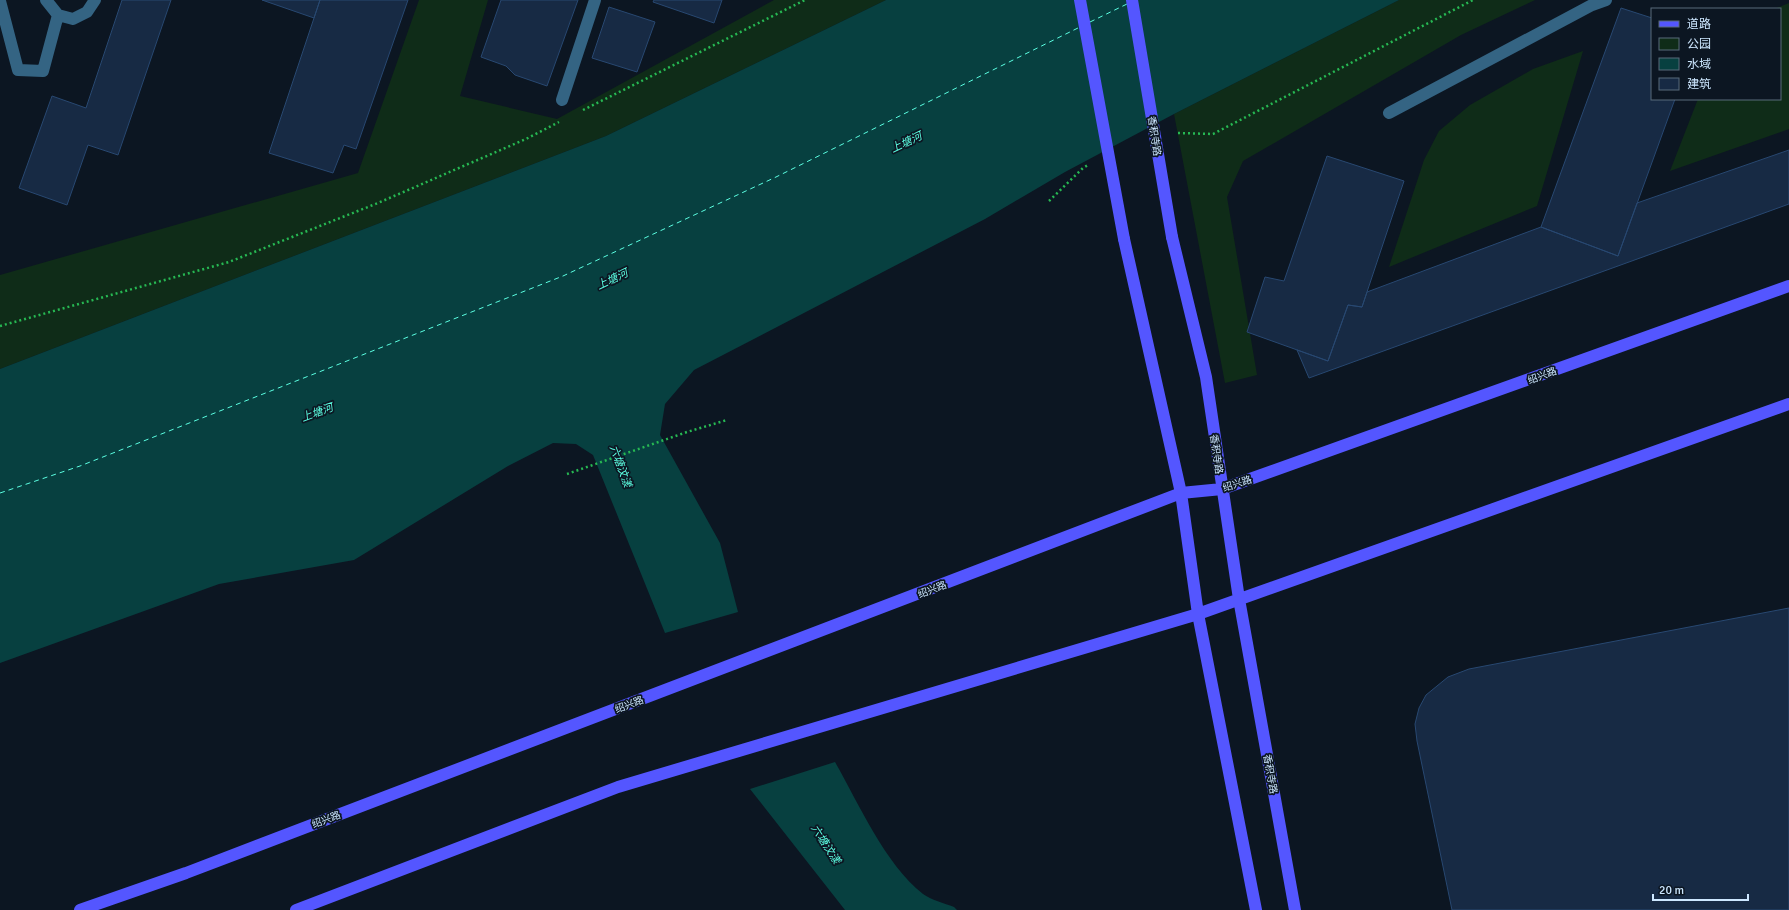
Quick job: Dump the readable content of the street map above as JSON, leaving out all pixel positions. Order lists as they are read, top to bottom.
{
  "streets": {
    "main road": ["香积寺路", "绍兴路"]
  },
  "crossings": [
    ["香积寺路", "绍兴路"]
  ],
  "water": ["上塘河", "六塘汶漾"],
  "legend": [
    "道路",
    "公园",
    "水域",
    "建筑"
  ],
  "scale_bar": "20 m"
}
